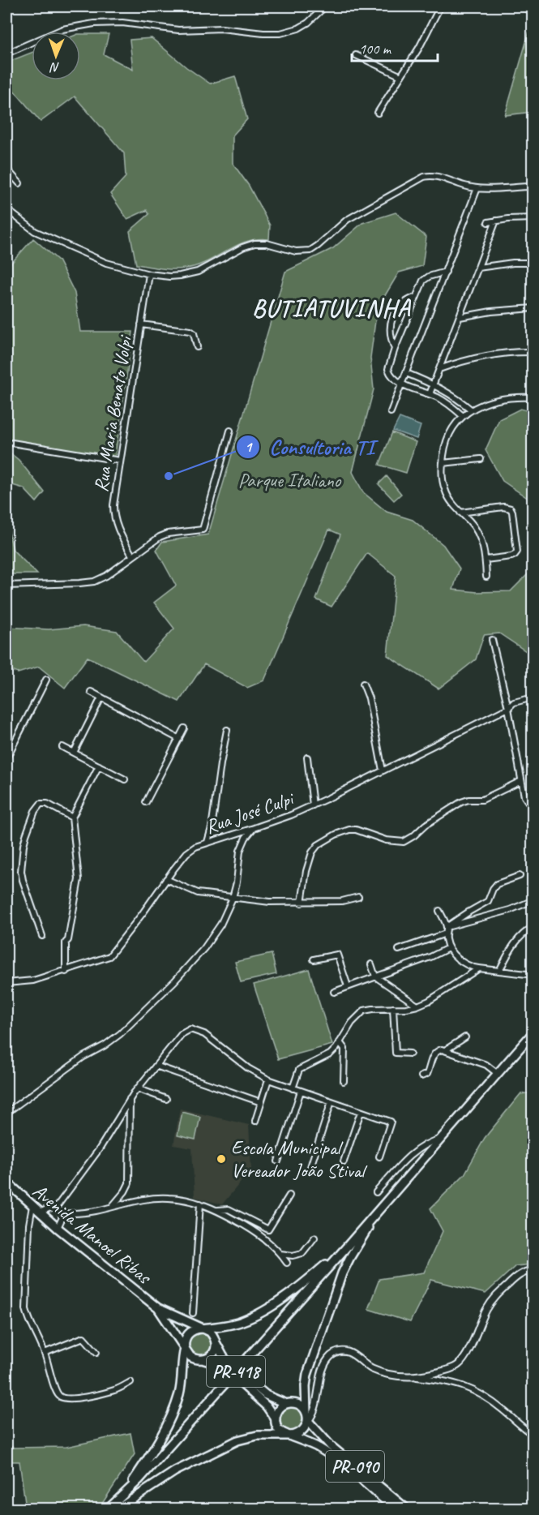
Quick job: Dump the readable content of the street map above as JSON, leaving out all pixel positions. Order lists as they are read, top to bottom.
{
  "streets": {
    "main road": ["Avenida Manoel Ribas", "PR-418", "PR-090"],
    "street": ["Rua Maria Benato Volpi", "Rua José Culpi"]
  },
  "districts": ["BUTIATUVINHA"],
  "parks": ["Parque Italiano"],
  "places": ["Consultoria TI", "Escola Municipal Vereador João Stival"],
  "scale_bar": "100 m",
  "north": "bottom"
}
